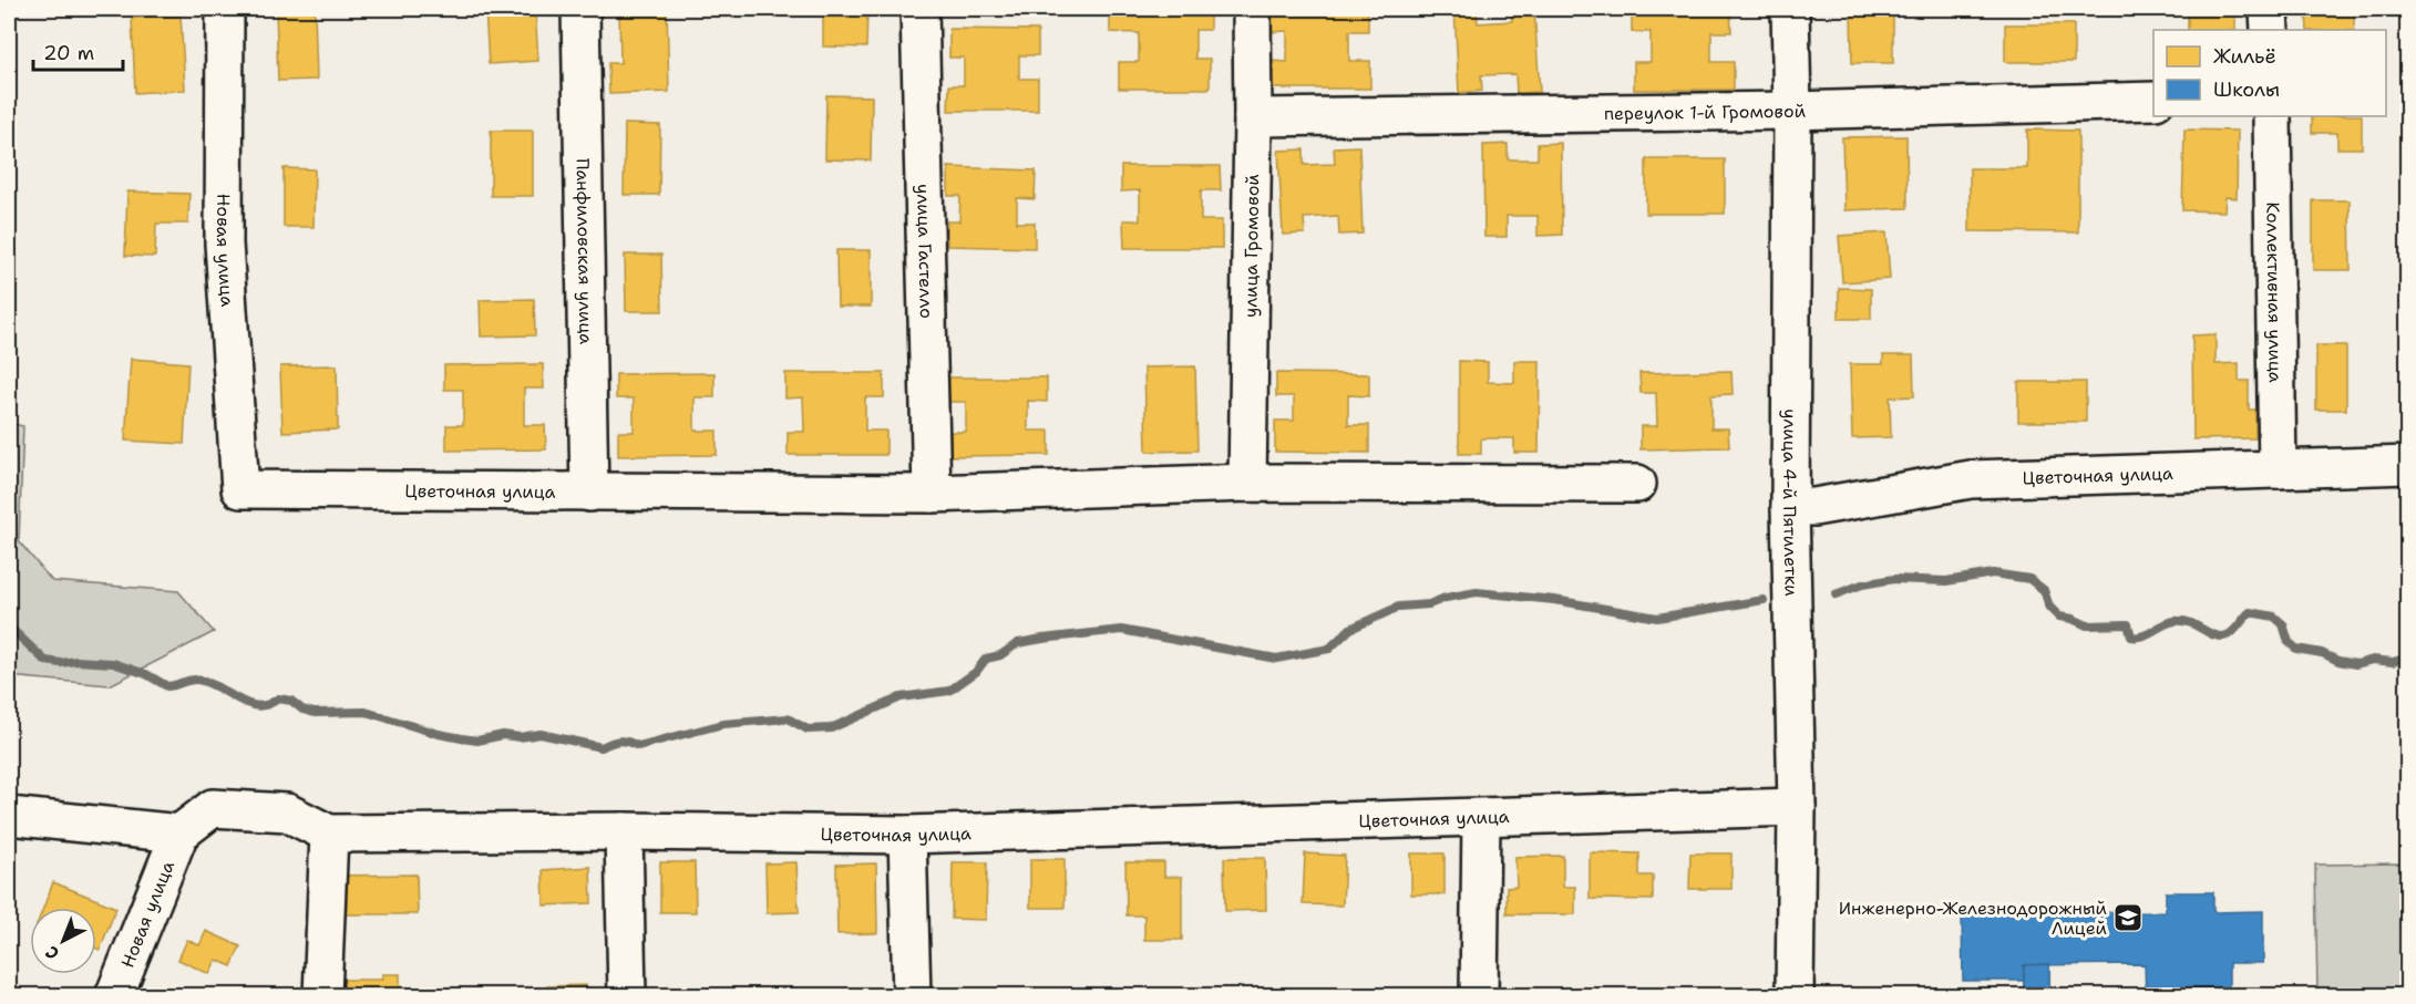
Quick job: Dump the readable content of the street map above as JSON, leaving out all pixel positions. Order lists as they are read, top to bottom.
{
  "streets": {
    "street": [
      "переулок 1-й Громовой",
      "улица Громовой",
      "Новая улица",
      "Панфиловская улица",
      "улица Гастелло",
      "Коллективная улица",
      "Цветочная улица",
      "улица 4-й Пятилетки"
    ]
  },
  "crossings": [
    ["переулок 1-й Громовой", "улица Громовой"],
    ["переулок 1-й Громовой", "улица 4-й Пятилетки"],
    ["улица Громовой", "Цветочная улица"],
    ["Новая улица", "Цветочная улица"],
    ["Панфиловская улица", "Цветочная улица"],
    ["улица Гастелло", "Цветочная улица"],
    ["Коллективная улица", "Цветочная улица"],
    ["Цветочная улица", "улица 4-й Пятилетки"]
  ],
  "places": {
    "school or university": ["Инженерно-Железнодорожный Лицей"]
  },
  "legend": ["Жильё", "Школы"],
  "scale_bar": "20 m",
  "north": "bottom left"
}
